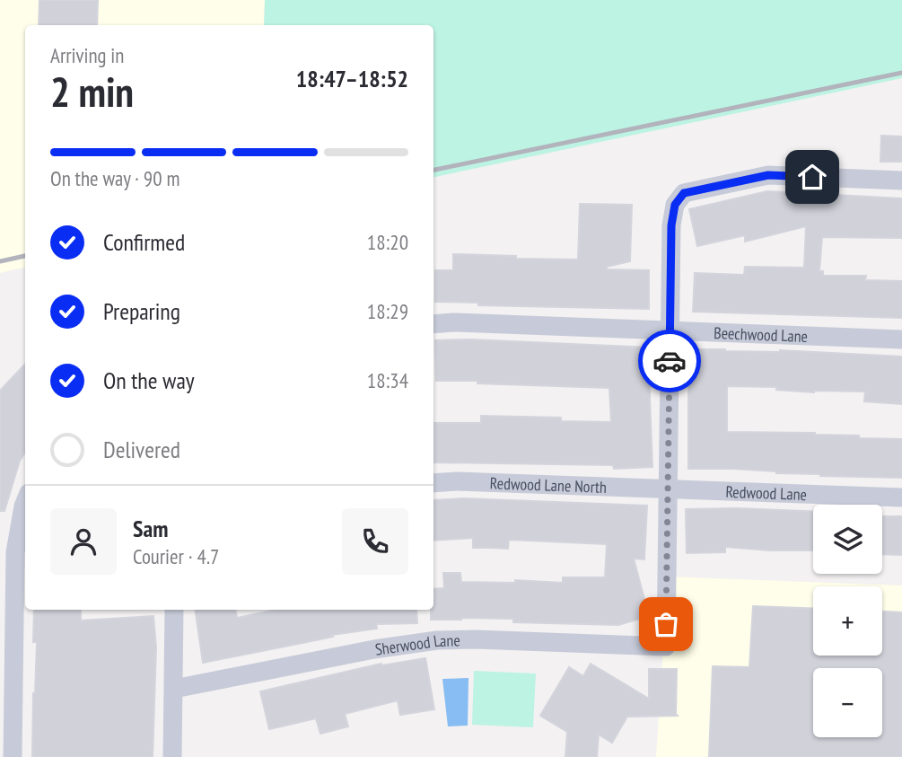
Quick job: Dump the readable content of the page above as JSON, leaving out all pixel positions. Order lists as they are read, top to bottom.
{
  "streets": {
    "street": [
      "Beechwood Lane",
      "Redwood Lane North",
      "Redwood Lane",
      "Sherwood Lane"
    ]
  },
  "crossings": [
    ["Redwood Lane North", "Redwood Lane"],
    ["Redwood Lane North", "Sherwood Lane"],
    ["Redwood Lane", "Sherwood Lane"]
  ],
  "page": {
    "heading": ["2 min", "Arriving in", "18:47–18:52"],
    "panel": ["Sam", "Courier · 4.7"],
    "bar": "On the way · 90 m",
    "list": [
      ["Confirmed", "18:20"],
      ["Preparing", "18:29"],
      ["On the way", "18:34"],
      "Delivered"
    ],
    "map_buttons": ["+", "−"]
  }
}
